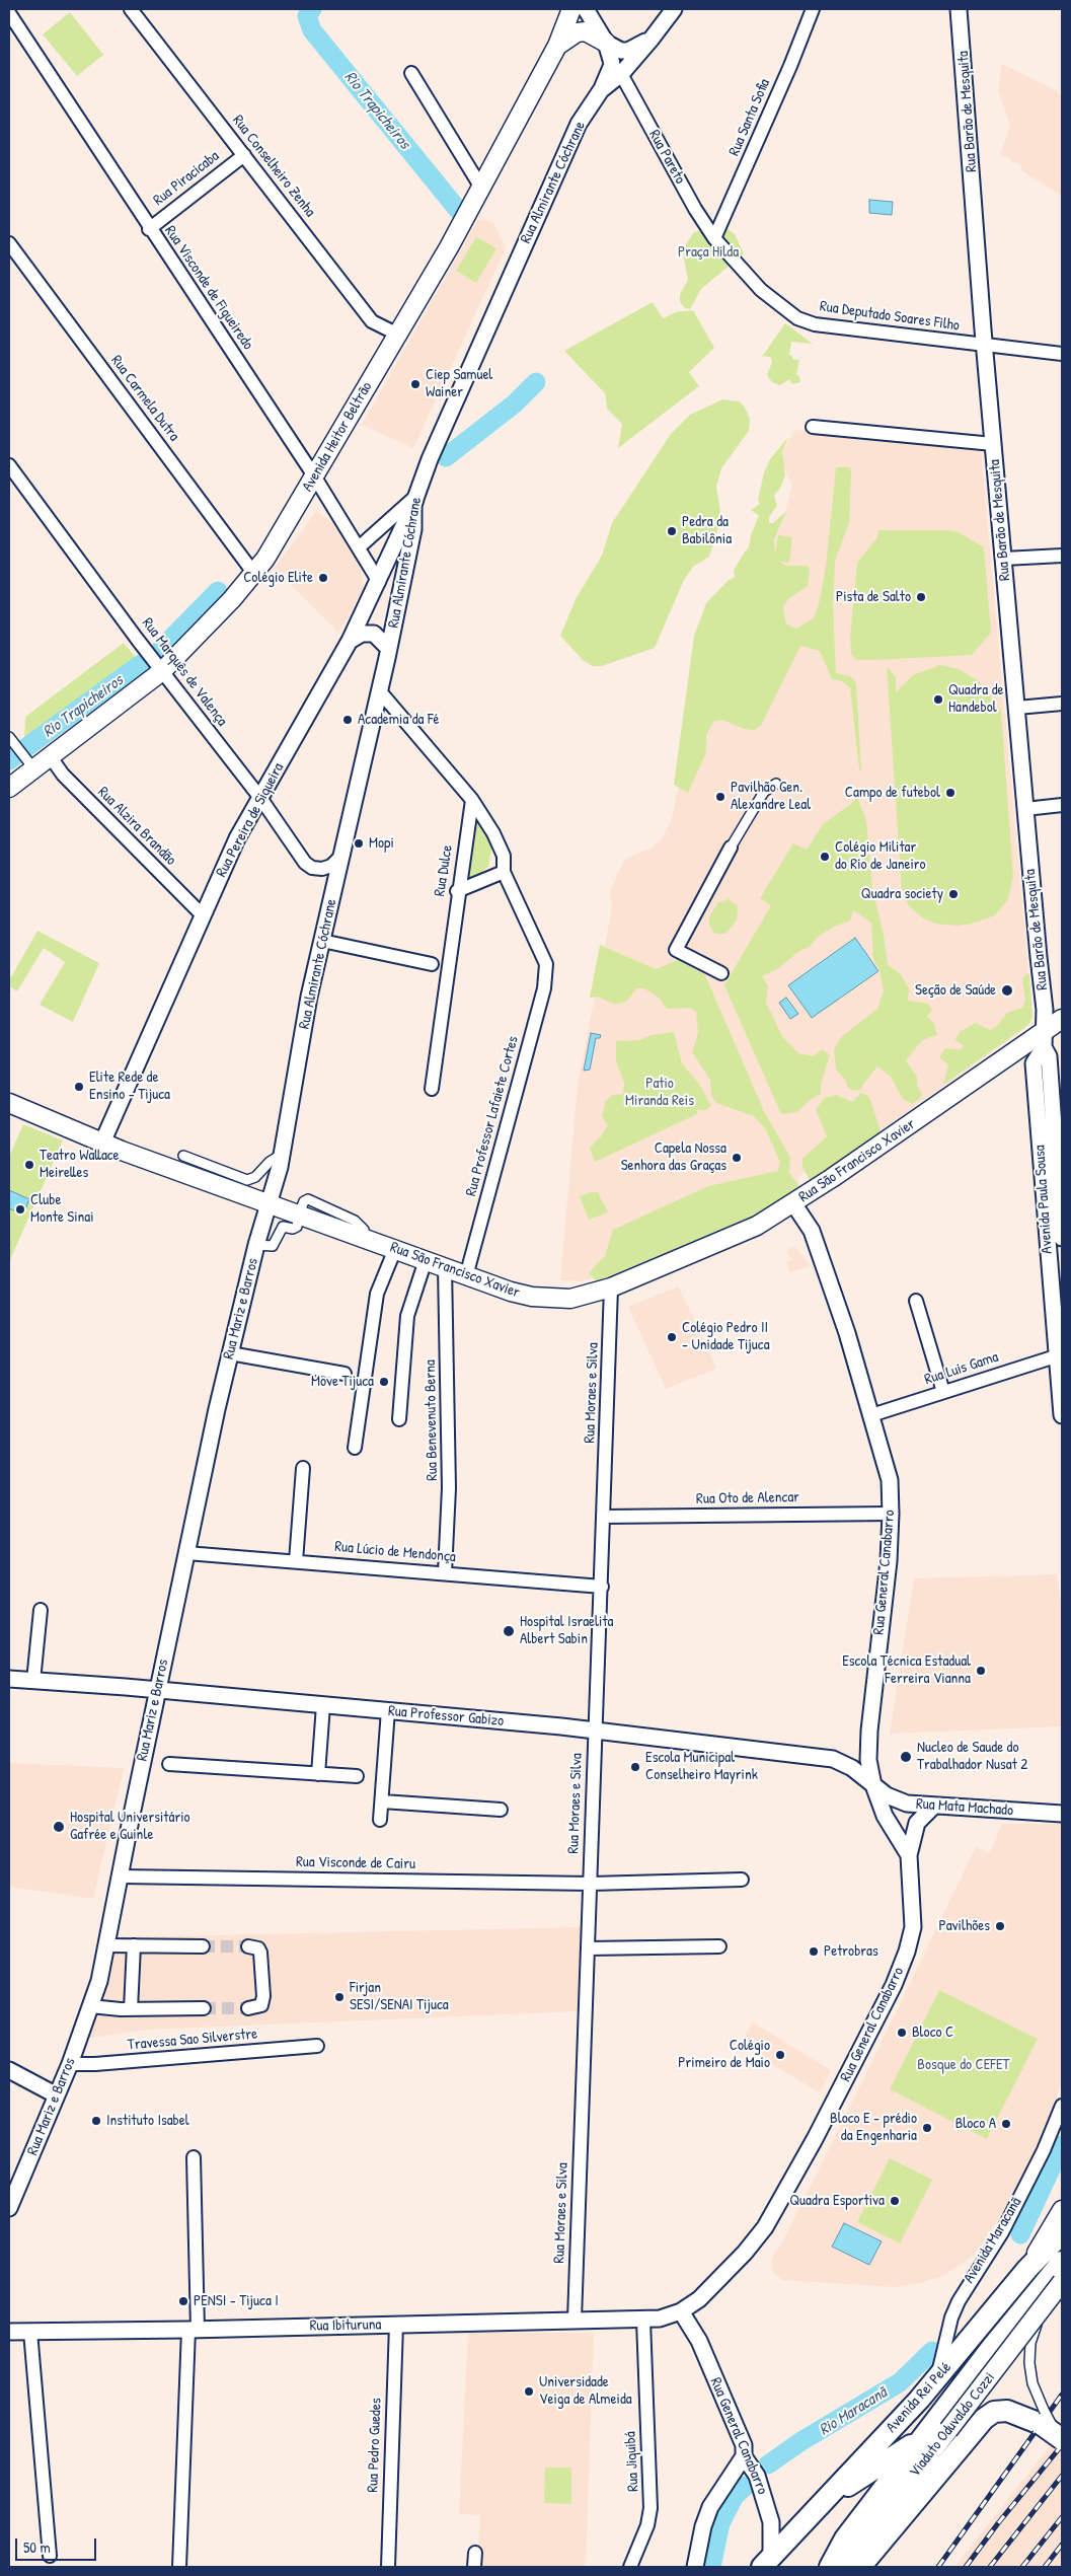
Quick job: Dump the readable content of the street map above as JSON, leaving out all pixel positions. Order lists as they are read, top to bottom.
{
  "streets": {
    "main road": [
      "Avenida Heitor Beltrão",
      "Rua São Francisco Xavier",
      "Avenida Rei Pelé",
      "Viaduto Oduvaldo Cozzi"
    ],
    "street": [
      "Rua Barão de Mesquita",
      "Rua Santa Sofia",
      "Rua Pareto",
      "Rua Conselheiro Zenha",
      "Rua Piracicaba",
      "Rua Almirante Cóchrane",
      "Rua Visconde de Figueiredo",
      "Rua Deputado Soares Filho",
      "Rua Carmela Dutra",
      "Rua Marquês de Valença",
      "Rua Pereira de Siqueira",
      "Rua Alzira Brandão",
      "Rua Dulce",
      "Rua Professor Lafaiete Cortes",
      "Avenida Paula Sousa",
      "Rua Mariz e Barros",
      "Rua Luis Gama",
      "Rua Moraes e Silva",
      "Rua Benevenuto Berna",
      "Rua Oto de Alencar",
      "Rua Lúcio de Mendonça",
      "Rua General Canabarro",
      "Rua Professor Gabizo",
      "Rua Mata Machado",
      "Rua Visconde de Cairu",
      "Travessa Sao Silverstre",
      "Avenida Maracanã",
      "Rua Ibituruna",
      "Rua Pedro Guedes",
      "Rua Jiquibá"
    ]
  },
  "crossings": [
    ["Rua Barão de Mesquita", "Rua Deputado Soares Filho"],
    ["Rua Barão de Mesquita", "Rua São Francisco Xavier"],
    ["Rua Barão de Mesquita", "Avenida Paula Sousa"],
    ["Rua Santa Sofia", "Rua Pareto"],
    ["Rua Santa Sofia", "Rua Deputado Soares Filho"],
    ["Rua Pareto", "Rua Almirante Cóchrane"],
    ["Rua Pareto", "Rua Deputado Soares Filho"],
    ["Rua Conselheiro Zenha", "Rua Piracicaba"],
    ["Rua Conselheiro Zenha", "Avenida Heitor Beltrão"],
    ["Rua Piracicaba", "Rua Visconde de Figueiredo"],
    ["Rua Almirante Cóchrane", "Rua Marquês de Valença"],
    ["Rua Almirante Cóchrane", "Rua Pereira de Siqueira"],
    ["Rua Almirante Cóchrane", "Rua São Francisco Xavier"],
    ["Rua Almirante Cóchrane", "Rua Mariz e Barros"],
    ["Rua Visconde de Figueiredo", "Avenida Heitor Beltrão"],
    ["Rua Visconde de Figueiredo", "Rua Pereira de Siqueira"],
    ["Rua Carmela Dutra", "Avenida Heitor Beltrão"],
    ["Avenida Heitor Beltrão", "Rua Marquês de Valença"],
    ["Avenida Heitor Beltrão", "Rua Alzira Brandão"],
    ["Rua Marquês de Valença", "Rua Pereira de Siqueira"],
    ["Rua Pereira de Siqueira", "Rua Alzira Brandão"],
    ["Rua Pereira de Siqueira", "Rua São Francisco Xavier"],
    ["Rua Professor Lafaiete Cortes", "Rua São Francisco Xavier"],
    ["Rua São Francisco Xavier", "Avenida Paula Sousa"],
    ["Rua São Francisco Xavier", "Rua Mariz e Barros"],
    ["Rua São Francisco Xavier", "Rua Moraes e Silva"],
    ["Rua São Francisco Xavier", "Rua Benevenuto Berna"],
    ["Rua São Francisco Xavier", "Rua General Canabarro"],
    ["Avenida Paula Sousa", "Rua Luis Gama"],
    ["Rua Mariz e Barros", "Rua Lúcio de Mendonça"],
    ["Rua Mariz e Barros", "Rua Professor Gabizo"],
    ["Rua Mariz e Barros", "Rua Visconde de Cairu"],
    ["Rua Mariz e Barros", "Travessa Sao Silverstre"],
    ["Rua Luis Gama", "Rua General Canabarro"],
    ["Rua Moraes e Silva", "Rua Oto de Alencar"],
    ["Rua Moraes e Silva", "Rua Lúcio de Mendonça"],
    ["Rua Moraes e Silva", "Rua Professor Gabizo"],
    ["Rua Moraes e Silva", "Rua Visconde de Cairu"],
    ["Rua Moraes e Silva", "Rua Ibituruna"],
    ["Rua Benevenuto Berna", "Rua Lúcio de Mendonça"],
    ["Rua Oto de Alencar", "Rua General Canabarro"],
    ["Rua General Canabarro", "Rua Professor Gabizo"],
    ["Rua General Canabarro", "Rua Mata Machado"],
    ["Rua General Canabarro", "Rua Ibituruna"],
    ["Rua General Canabarro", "Avenida Rei Pelé"],
    ["Rua Professor Gabizo", "Rua Mata Machado"],
    ["Avenida Maracanã", "Avenida Rei Pelé"],
    ["Rua Ibituruna", "Rua Pedro Guedes"],
    ["Rua Ibituruna", "Rua Jiquibá"]
  ],
  "water": ["Rio Trapicheiros", "Rio Maracanã"],
  "parks": ["Praça Hilda", "Patio Miranda Reis", "Bosque do CEFET"],
  "places": [
    "Ciep Samuel Wainer",
    "Pedra da Babilônia",
    "Colégio Elite",
    "Pista de Salto",
    "Quadra de Handebol",
    "Academia da Fé",
    "Campo de futebol",
    "Pavilhão Gen. Alexandre Leal",
    "Mopi",
    "Colégio Militar do Rio de Janeiro",
    "Quadra society",
    "Seção de Saúde",
    "Elite Rede de Ensino - Tijuca",
    "Capela Nossa Senhora das Graças",
    "Teatro Wallace Meirelles",
    "Clube Monte Sinai",
    "Colégio Pedro II - Unidade Tijuca",
    "Move Tijuca",
    "Hospital Israelita Albert Sabin",
    "Escola Técnica Estadual Ferreira Vianna",
    "Nucleo de Saude do Trabalhador Nusat 2",
    "Escola Municipal Conselheiro Mayrink",
    "Hospital Universitário Gafrée e Guinle",
    "Pavilhões",
    "Petrobras",
    "Firjan SESI/SENAI Tijuca",
    "Bloco C",
    "Colégio Primeiro de Maio",
    "Instituto Isabel",
    "Bloco A",
    "Bloco E - prédio da Engenharia",
    "Quadra Esportiva",
    "PENSI - Tijuca I",
    "Universidade Veiga de Almeida"
  ],
  "scale_bar": "50 m"
}
